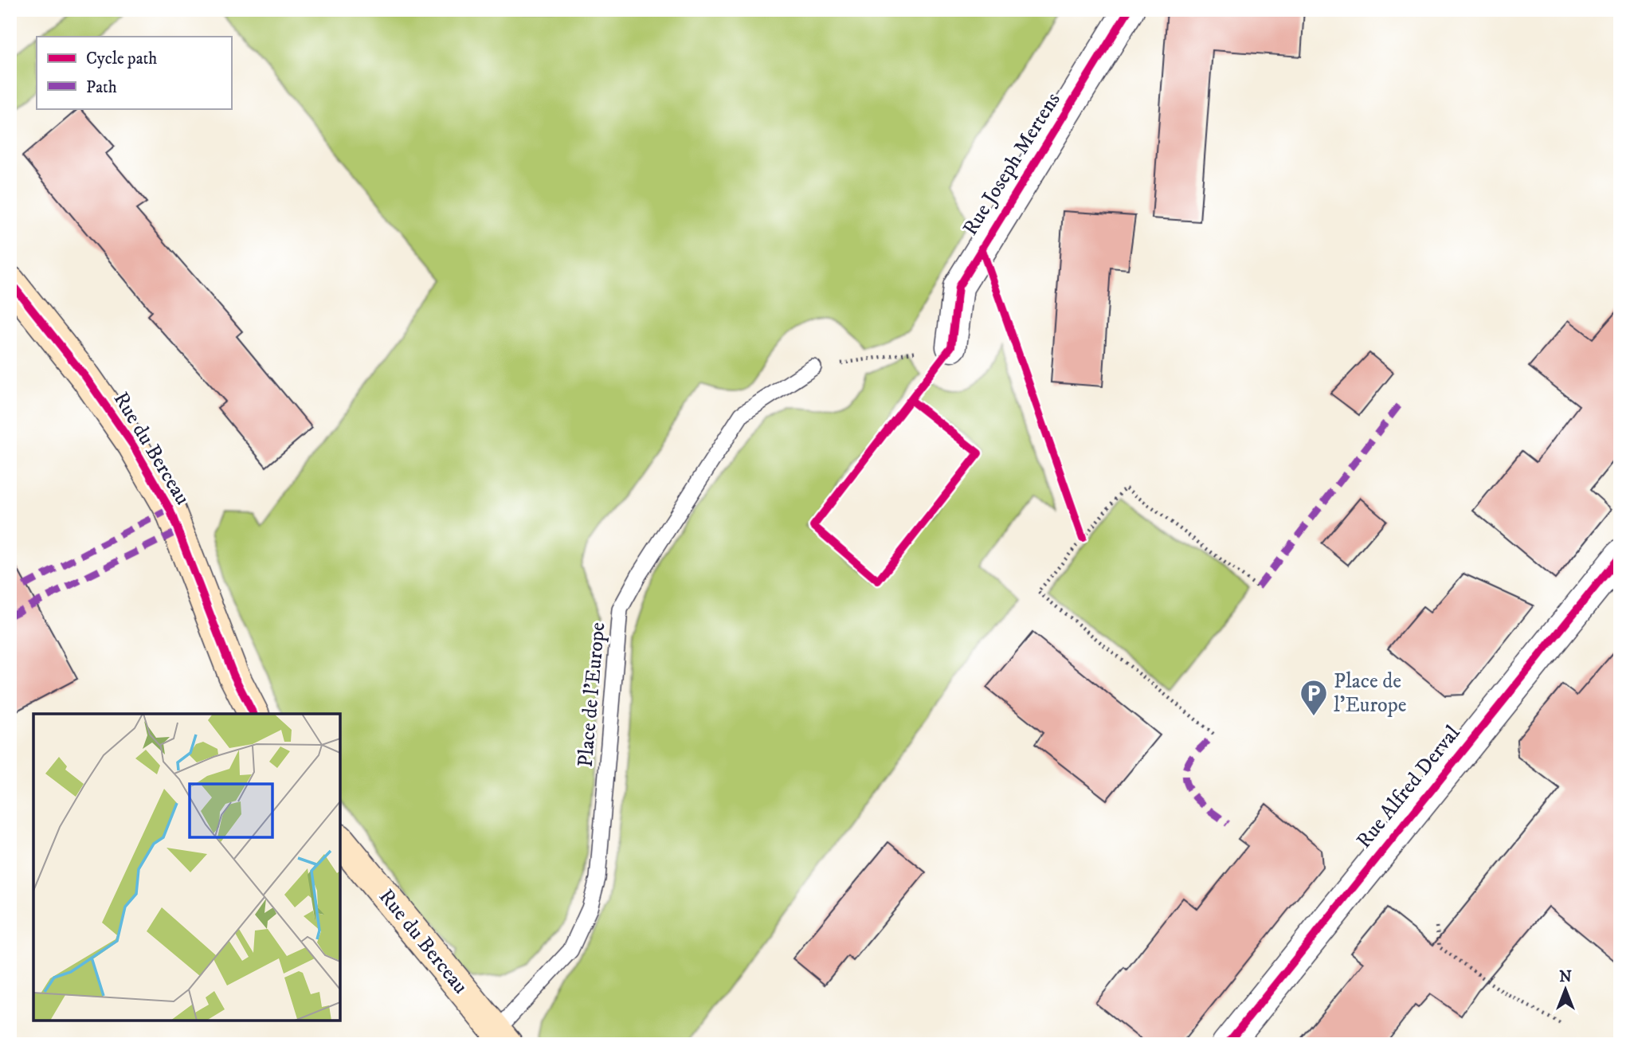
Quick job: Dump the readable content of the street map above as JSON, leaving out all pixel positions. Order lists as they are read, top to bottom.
{
  "streets": {
    "street": ["Rue Joseph Mertens", "Rue du Berceau", "Rue Alfred Derval"],
    "lane": ["Place de l'Europe"]
  },
  "crossings": [
    ["Rue du Berceau", "Place de l'Europe"]
  ],
  "places": {
    "parking": ["Place de l'Europe"]
  },
  "legend": ["Cycle path", "Path"],
  "north": "top"
}
